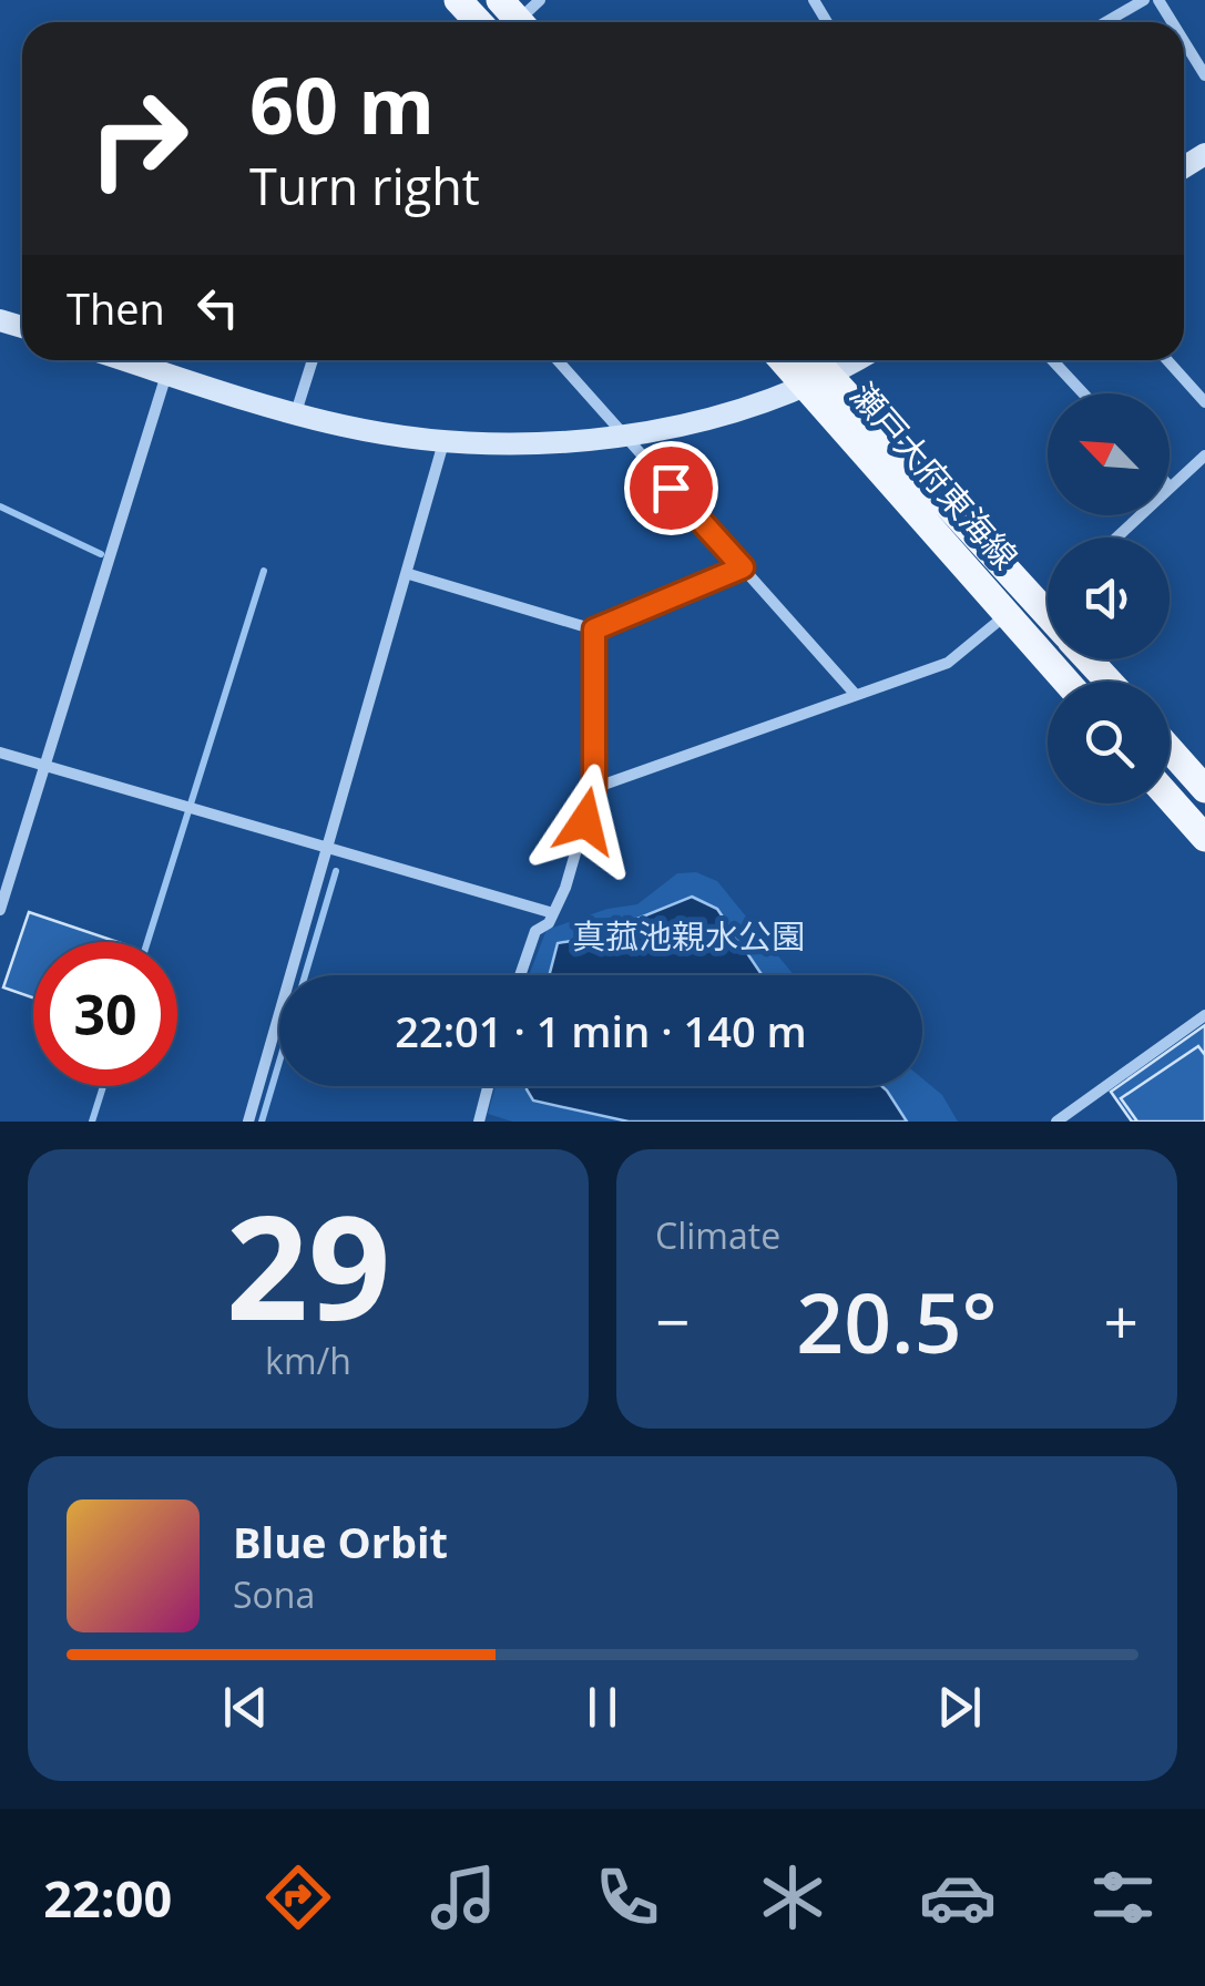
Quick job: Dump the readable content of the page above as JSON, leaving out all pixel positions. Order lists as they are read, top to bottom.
{
  "streets": {
    "main road": ["瀬戸大府東海線"]
  },
  "parks": ["真菰池親水公園"],
  "north": "top left",
  "page": {
    "turn": ["60 m", "Turn right"],
    "then": "Then",
    "limit": "30",
    "trip": "22:01 · 1 min · 140 m",
    "tile": [
      ["29", "km/h"],
      "Climate"
    ],
    "heat": ["−", "20.5°", "+"],
    "song": ["Blue Orbit", "Sona"],
    "tabs": "22:00"
  }
}
